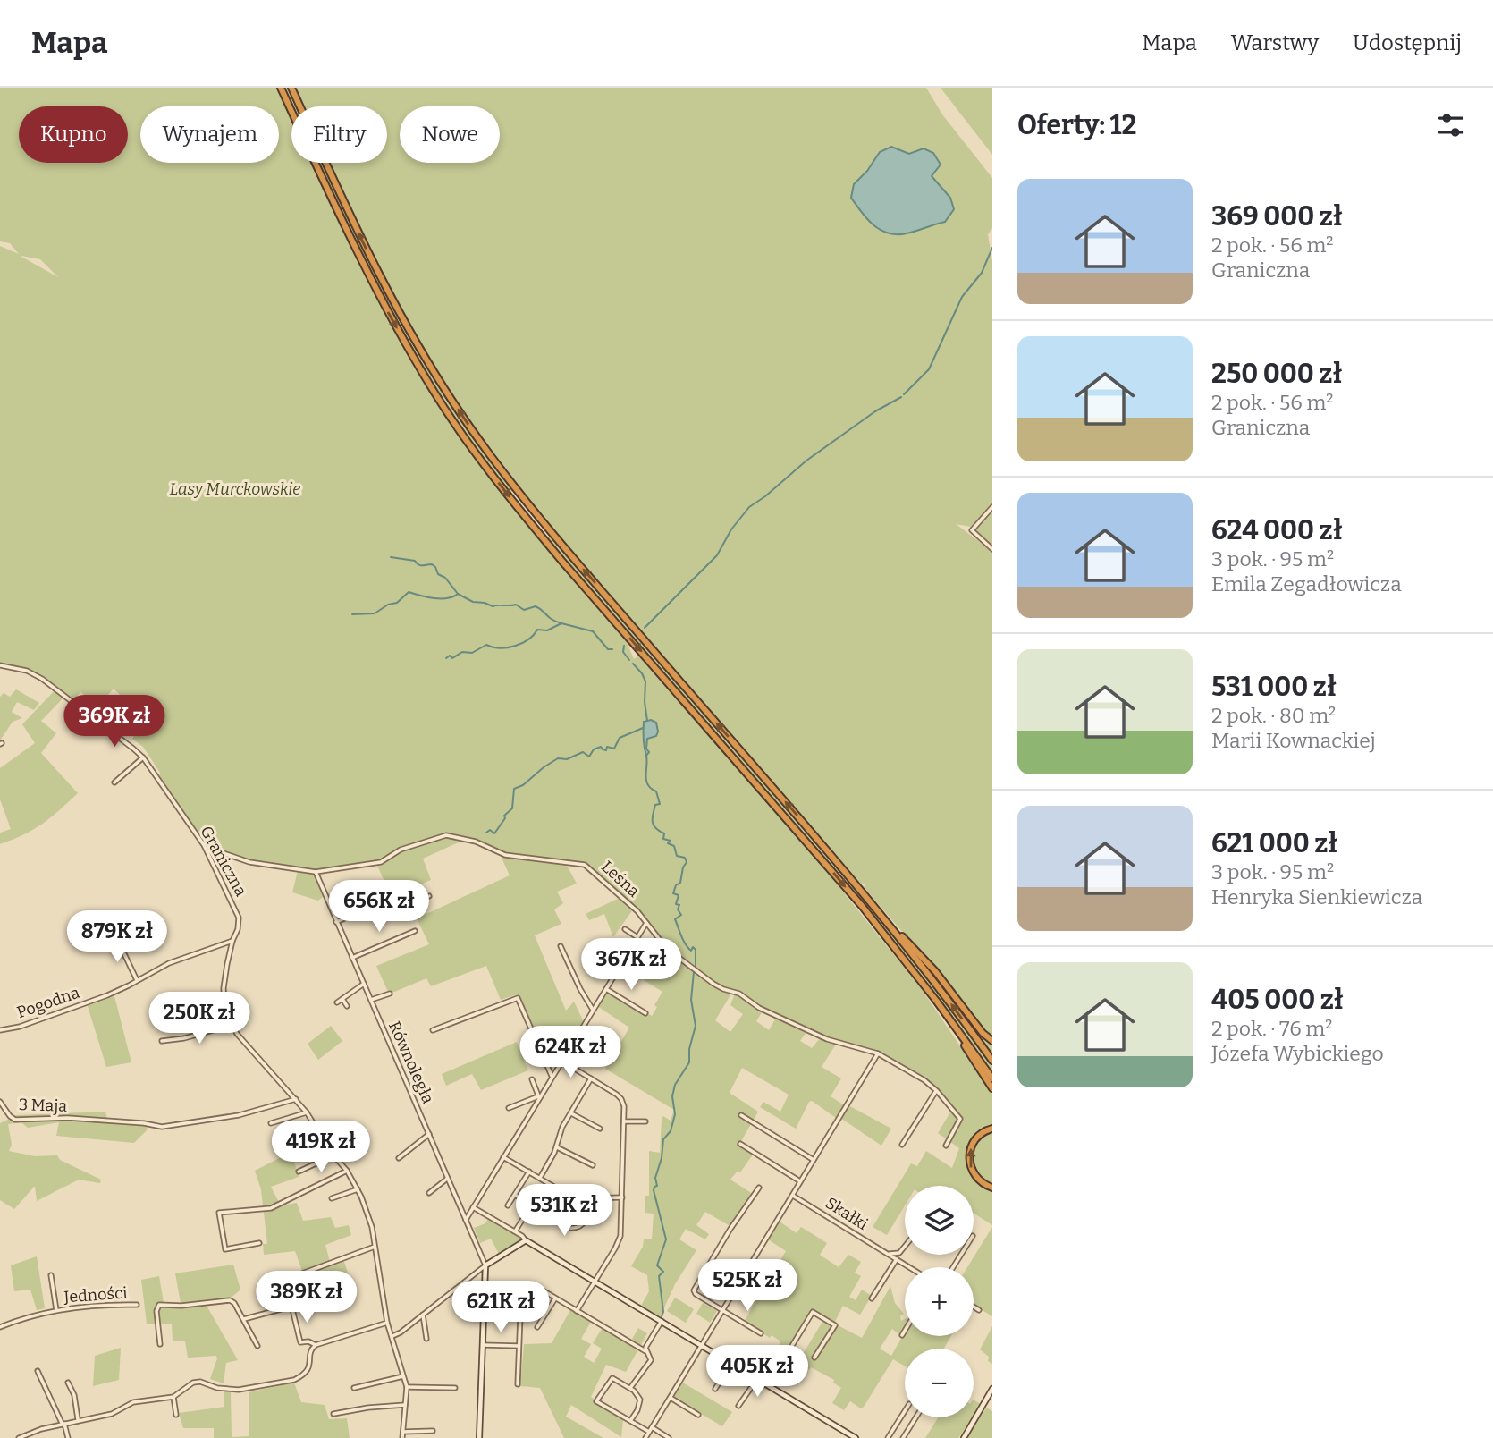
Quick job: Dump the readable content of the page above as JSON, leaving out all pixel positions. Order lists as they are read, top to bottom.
{
  "streets": {
    "street": [
      "Graniczna",
      "Leśna",
      "Pogodna",
      "Równoległa",
      "3 Maja",
      "Skałki",
      "Jedności"
    ]
  },
  "crossings": [
    ["Graniczna", "Leśna"],
    ["Graniczna", "Pogodna"],
    ["Graniczna", "3 Maja"],
    ["Leśna", "Równoległa"]
  ],
  "parks": ["Lasy Murckowskie"],
  "page": {
    "header": "Mapa",
    "nav": ["Mapa", "Warstwy", "Udostępnij"],
    "heading": "Oferty: 12",
    "chip": [
      "Kupno",
      "Wynajem",
      "Filtry",
      "Nowe"
    ],
    "list": [
      {
        "name": "369 000 zł",
        "note": "2 pok. · 56 m² · Graniczna"
      },
      {
        "name": "250 000 zł",
        "note": "2 pok. · 56 m² · Graniczna"
      },
      {
        "name": "624 000 zł",
        "note": "3 pok. · 95 m² · Emila Zegadłowicza"
      },
      {
        "name": "531 000 zł",
        "note": "2 pok. · 80 m² · Marii Kownackiej"
      },
      {
        "name": "621 000 zł",
        "note": "3 pok. · 95 m² · Henryka Sienkiewicza"
      },
      {
        "name": "405 000 zł",
        "note": "2 pok. · 76 m² · Józefa Wybickiego"
      }
    ],
    "price": [
      "369K zł",
      "656K zł",
      "879K zł",
      "367K zł",
      "250K zł",
      "624K zł",
      "419K zł",
      "531K zł",
      "525K zł",
      "389K zł",
      "621K zł",
      "405K zł"
    ],
    "map_buttons": ["+", "−"]
  }
}
